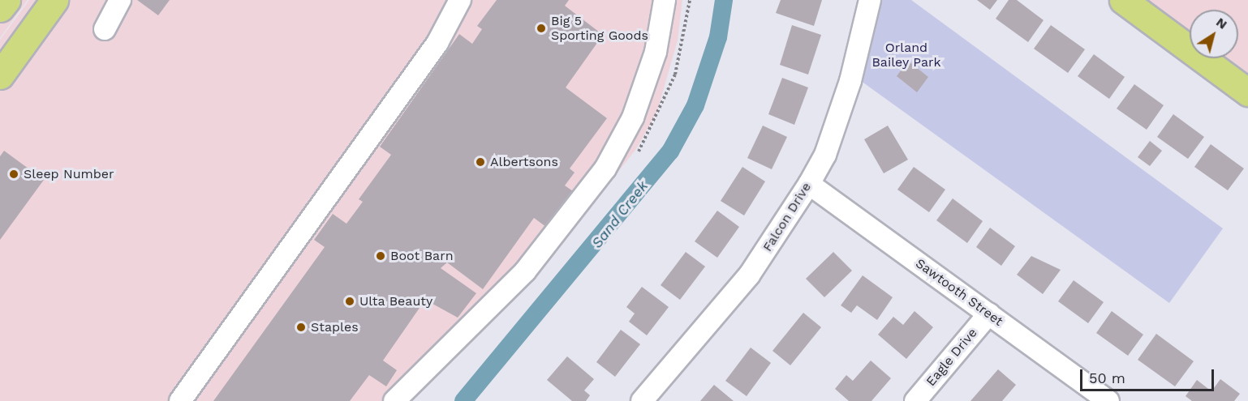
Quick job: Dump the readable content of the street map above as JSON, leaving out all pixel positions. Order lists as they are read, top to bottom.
{
  "streets": {
    "street": ["Falcon Drive", "Sawtooth Street", "Eagle Drive"]
  },
  "crossings": [
    ["Falcon Drive", "Sawtooth Street"],
    ["Sawtooth Street", "Eagle Drive"]
  ],
  "water": ["Sand Creek"],
  "parks": ["Orland Bailey Park"],
  "places": [
    "Big 5 Sporting Goods",
    "Albertsons",
    "Sleep Number",
    "Boot Barn",
    "Ulta Beauty",
    "Staples"
  ],
  "scale_bar": "50 m",
  "north": "top right"
}
